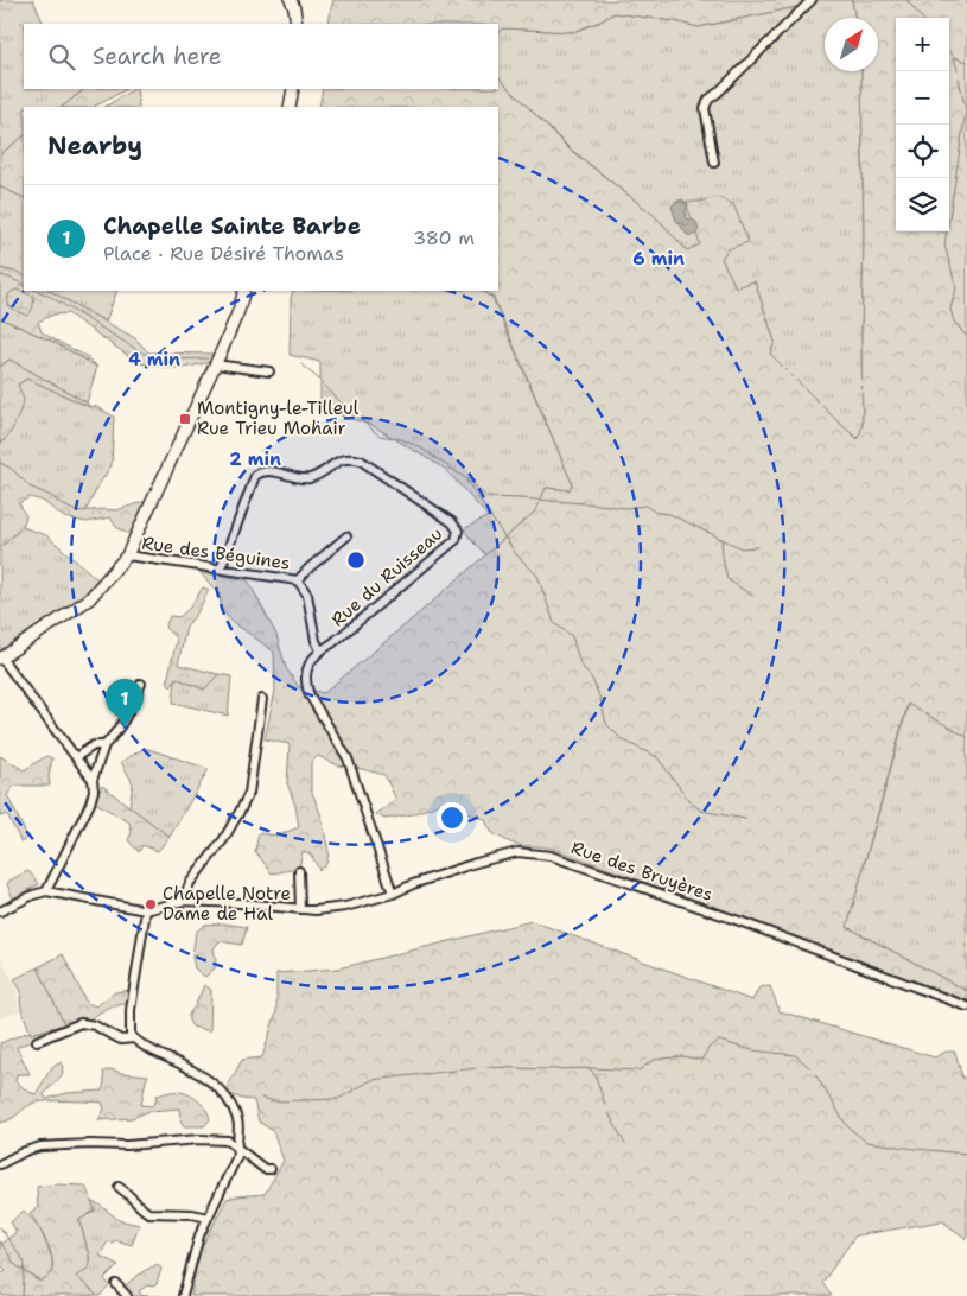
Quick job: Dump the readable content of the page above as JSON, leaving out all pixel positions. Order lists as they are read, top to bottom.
{
  "streets": {
    "street": ["Rue des Béguines", "Rue du Ruisseau", "Rue des Bruyères"]
  },
  "crossings": [
    ["Rue des Béguines", "Rue du Ruisseau"]
  ],
  "places": {
    "transit": ["Montigny-le-Tilleul Rue Trieu Mohair"],
    "other": ["Chapelle Notre Dame de Hal"]
  },
  "north": "top right",
  "page": {
    "map_buttons": ["+", "−"],
    "search": "Search here",
    "heading": "Nearby",
    "list": [
      {
        "mark": "1",
        "name": "Chapelle Sainte Barbe",
        "note": "Place · Rue Désiré Thomas",
        "value": "380 m"
      }
    ],
    "pins": "1"
  },
  "rings": ["6 min", "4 min", "2 min"]
}
